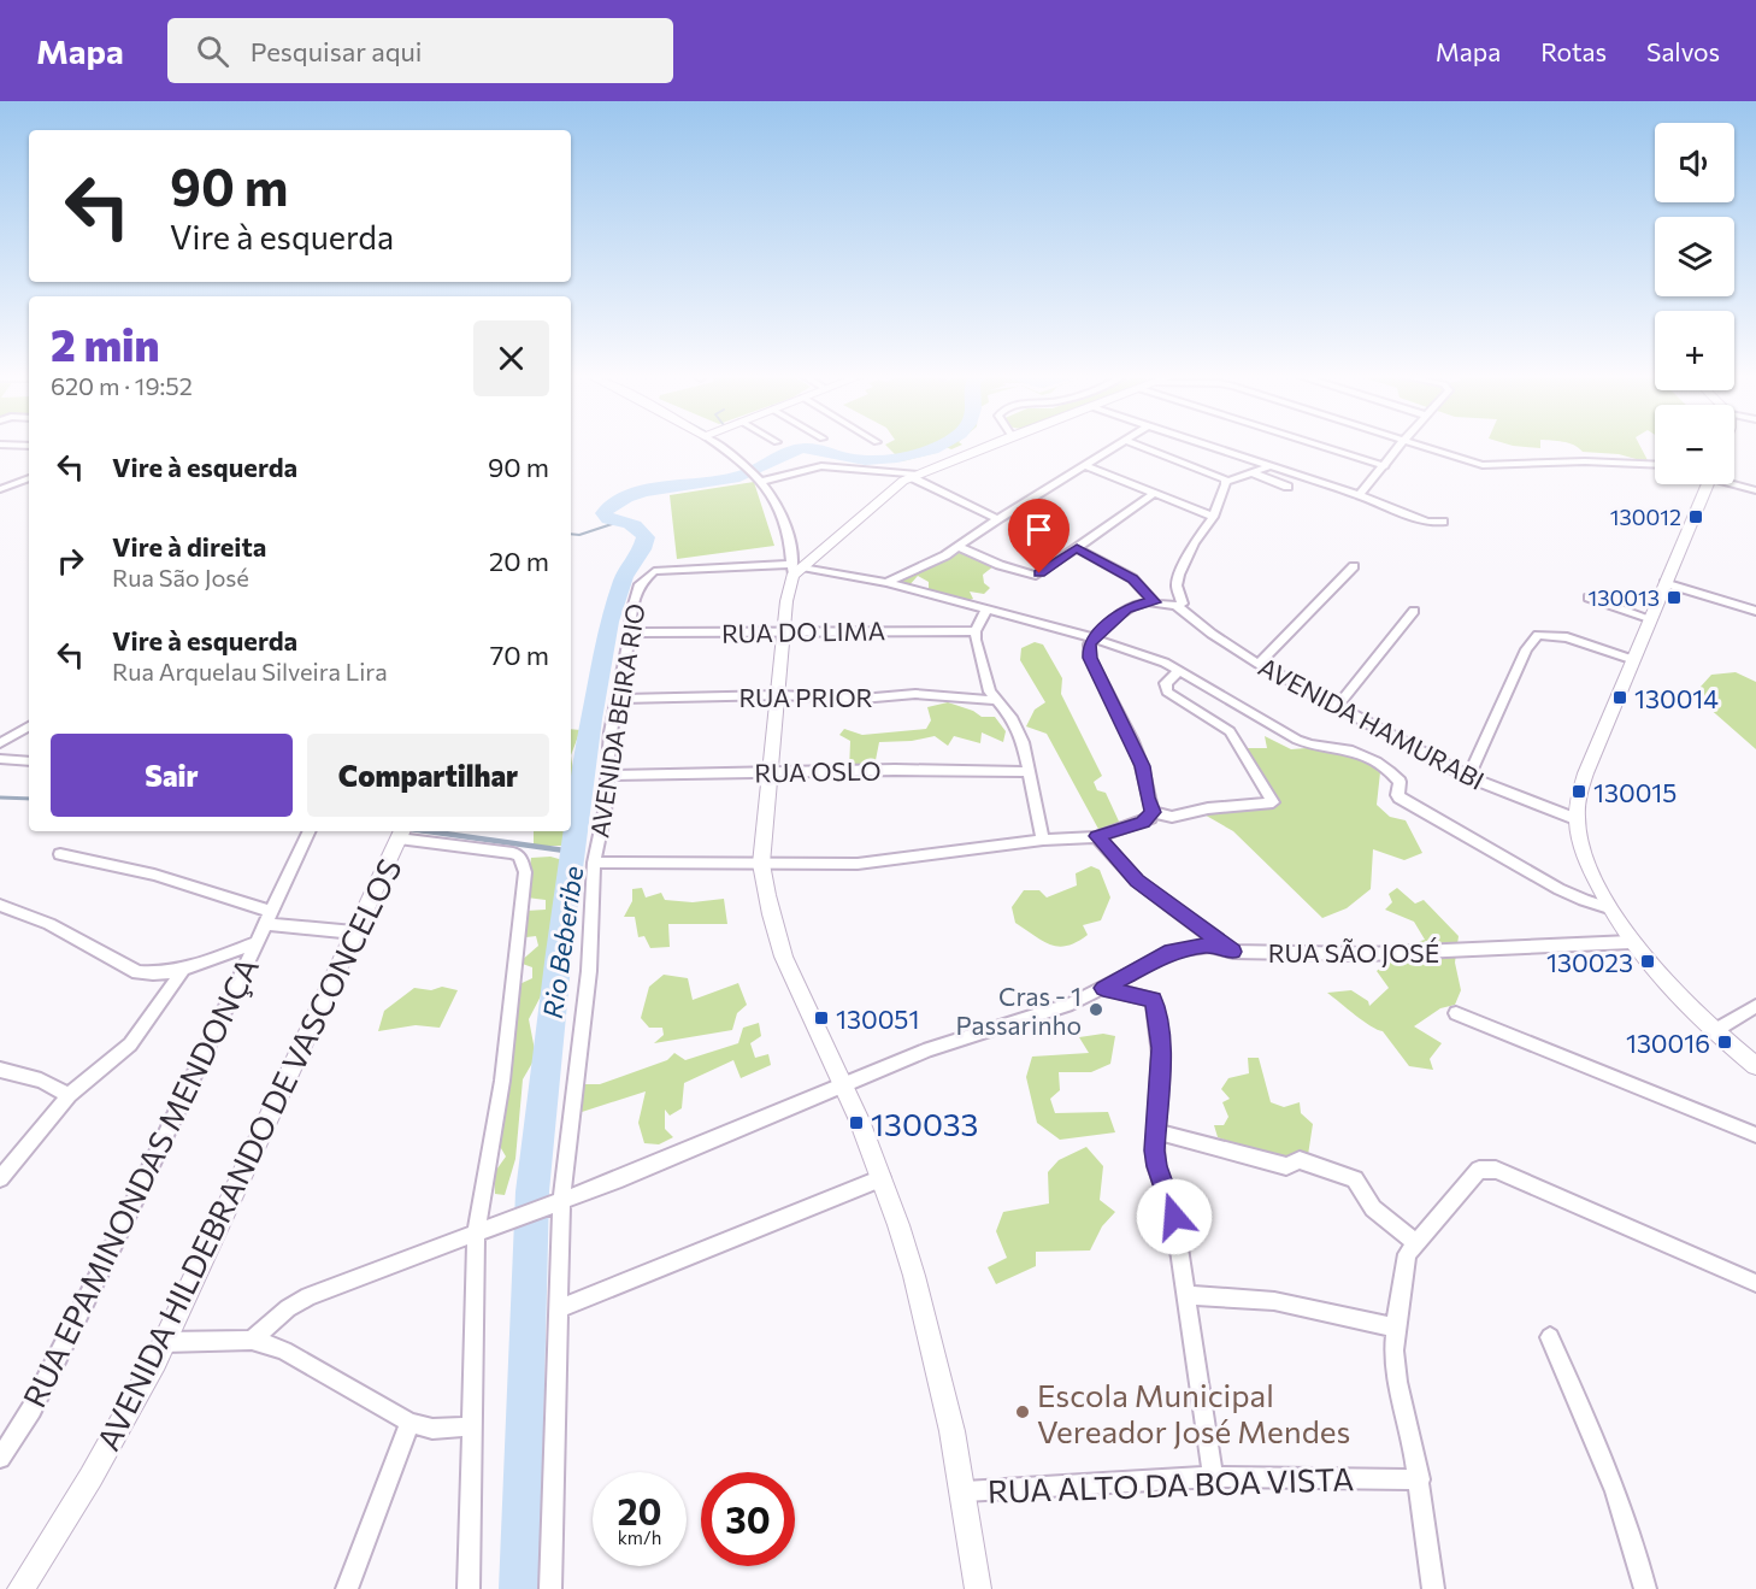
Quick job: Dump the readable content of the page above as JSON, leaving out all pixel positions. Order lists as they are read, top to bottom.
{
  "streets": {
    "street": [
      "RUA DO LIMA",
      "RUA PRIOR",
      "AVENIDA BEIRA RIO",
      "AVENIDA HAMURABI",
      "RUA OSLO",
      "RUA SÃO JOSÉ",
      "AVENIDA HILDEBRANDO DE VASCONCELOS",
      "RUA EPAMINONDAS MENDONÇA",
      "RUA ALTO DA BOA VISTA"
    ]
  },
  "crossings": [
    ["RUA DO LIMA", "AVENIDA BEIRA RIO"],
    ["RUA PRIOR", "AVENIDA BEIRA RIO"],
    ["AVENIDA BEIRA RIO", "RUA OSLO"],
    ["AVENIDA BEIRA RIO", "RUA SÃO JOSÉ"]
  ],
  "water": ["Rio Beberibe"],
  "places": {
    "transit": [
      "130012",
      "130013",
      "130014",
      "130015",
      "130023",
      "130051",
      "130016",
      "130033"
    ],
    "other": ["Cras - 1 Passarinho", "Escola Municipal Vereador José Mendes"]
  },
  "page": {
    "header": "Mapa",
    "search": "Pesquisar aqui",
    "nav": ["Mapa", "Rotas", "Salvos"],
    "map_buttons": ["+", "−"],
    "turn": ["90 m", "Vire à esquerda"],
    "heading": ["2 min", "620 m · 19:52"],
    "list": [
      {
        "name": "Vire à esquerda",
        "value": "90 m"
      },
      {
        "name": "Vire à direita",
        "note": "Rua São José",
        "value": "20 m"
      },
      {
        "name": "Vire à esquerda",
        "note": "Rua Arquelau Silveira Lira",
        "value": "70 m"
      }
    ],
    "buttons": ["Sair", "Compartilhar"],
    "speed": "20 km/h",
    "limit": "30"
  }
}
